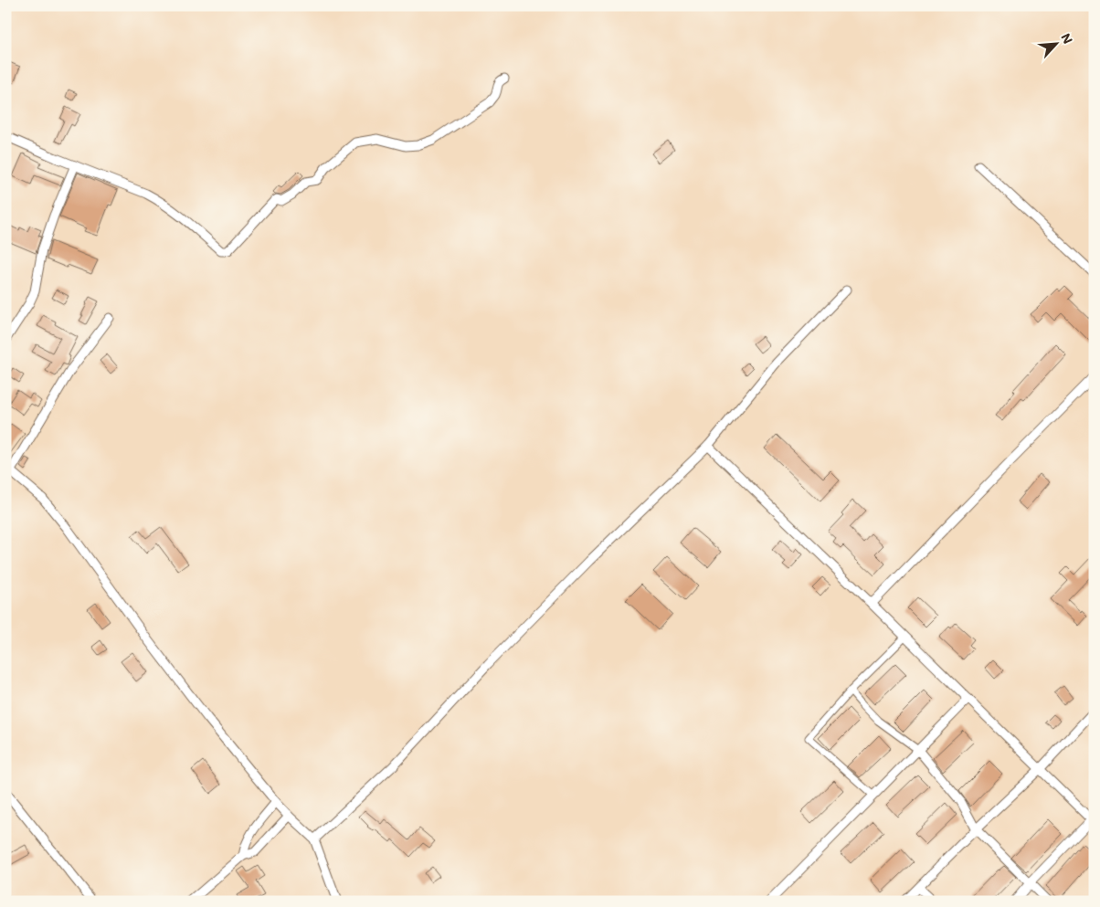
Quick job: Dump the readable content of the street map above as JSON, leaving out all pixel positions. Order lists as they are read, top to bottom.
{
  "north": "top right"
}
